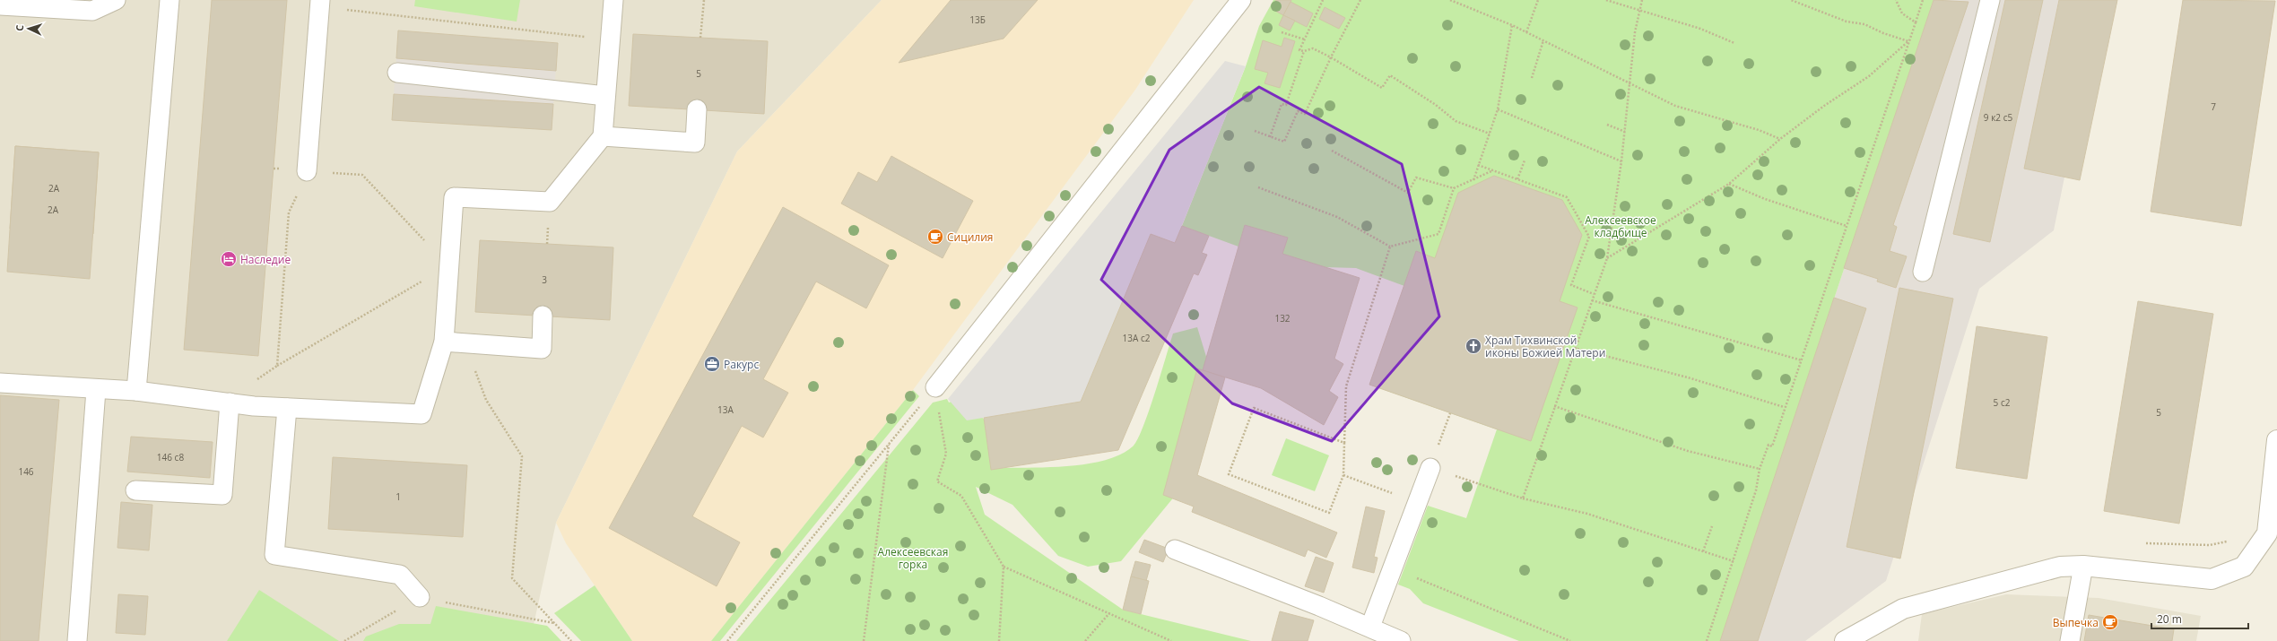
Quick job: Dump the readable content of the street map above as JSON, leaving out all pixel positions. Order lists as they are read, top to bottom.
{
  "parks": ["Алексеевское кладбище", "Алексеевская горка"],
  "places": {
    "cafe": ["Сицилия", "Выпечка"],
    "hotel": ["Наследие"],
    "church": ["Храм Тихвинской иконы Божией Матери"],
    "office": ["Ракурс"]
  },
  "house_numbers": [
    "13Б",
    "5",
    "7",
    "9 к2 с5",
    "2А",
    "2A",
    "3",
    "132",
    "13А с2",
    "5 с2",
    "13А",
    "5",
    "146 с8",
    "146",
    "1"
  ],
  "scale_bar": "20 m",
  "north": "left"
}
